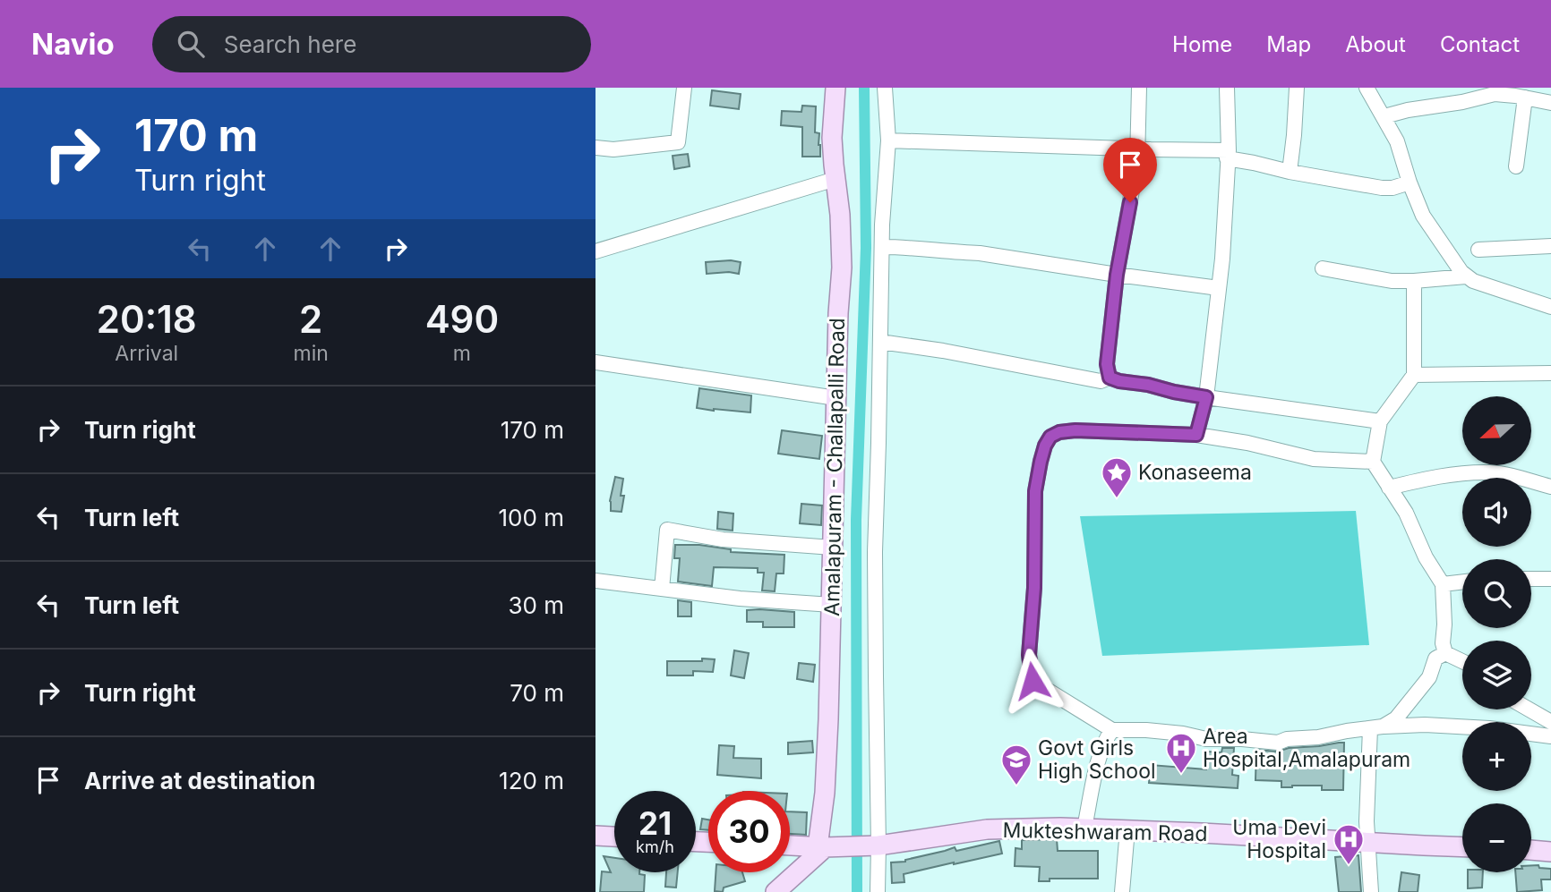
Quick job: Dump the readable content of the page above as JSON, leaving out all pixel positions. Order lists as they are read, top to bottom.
{
  "streets": {
    "main road": ["Amalapuram - Challapalli Road", "Mukteshwaram Road"]
  },
  "crossings": [
    ["Amalapuram - Challapalli Road", "Mukteshwaram Road"]
  ],
  "places": {
    "place": ["Konaseema"],
    "hospital": ["Area Hospital,Amalapuram", "Uma Devi Hospital"],
    "school or university": ["Govt Girls High School"]
  },
  "north": "left",
  "page": {
    "header": "Navio",
    "search": "Search here",
    "nav": [
      "Home",
      "Map",
      "About",
      "Contact"
    ],
    "turn": ["170 m", "Turn right"],
    "eta": [
      "20:18",
      "Arrival",
      "2",
      "min",
      "490",
      "m"
    ],
    "list": [
      {
        "name": "Turn right",
        "value": "170 m"
      },
      {
        "name": "Turn left",
        "value": "100 m"
      },
      {
        "name": "Turn left",
        "value": "30 m"
      },
      {
        "name": "Turn right",
        "value": "70 m"
      },
      {
        "name": "Arrive at destination",
        "value": "120 m"
      }
    ],
    "map_buttons": ["+", "−"],
    "speed": "21 km/h",
    "limit": "30"
  }
}
